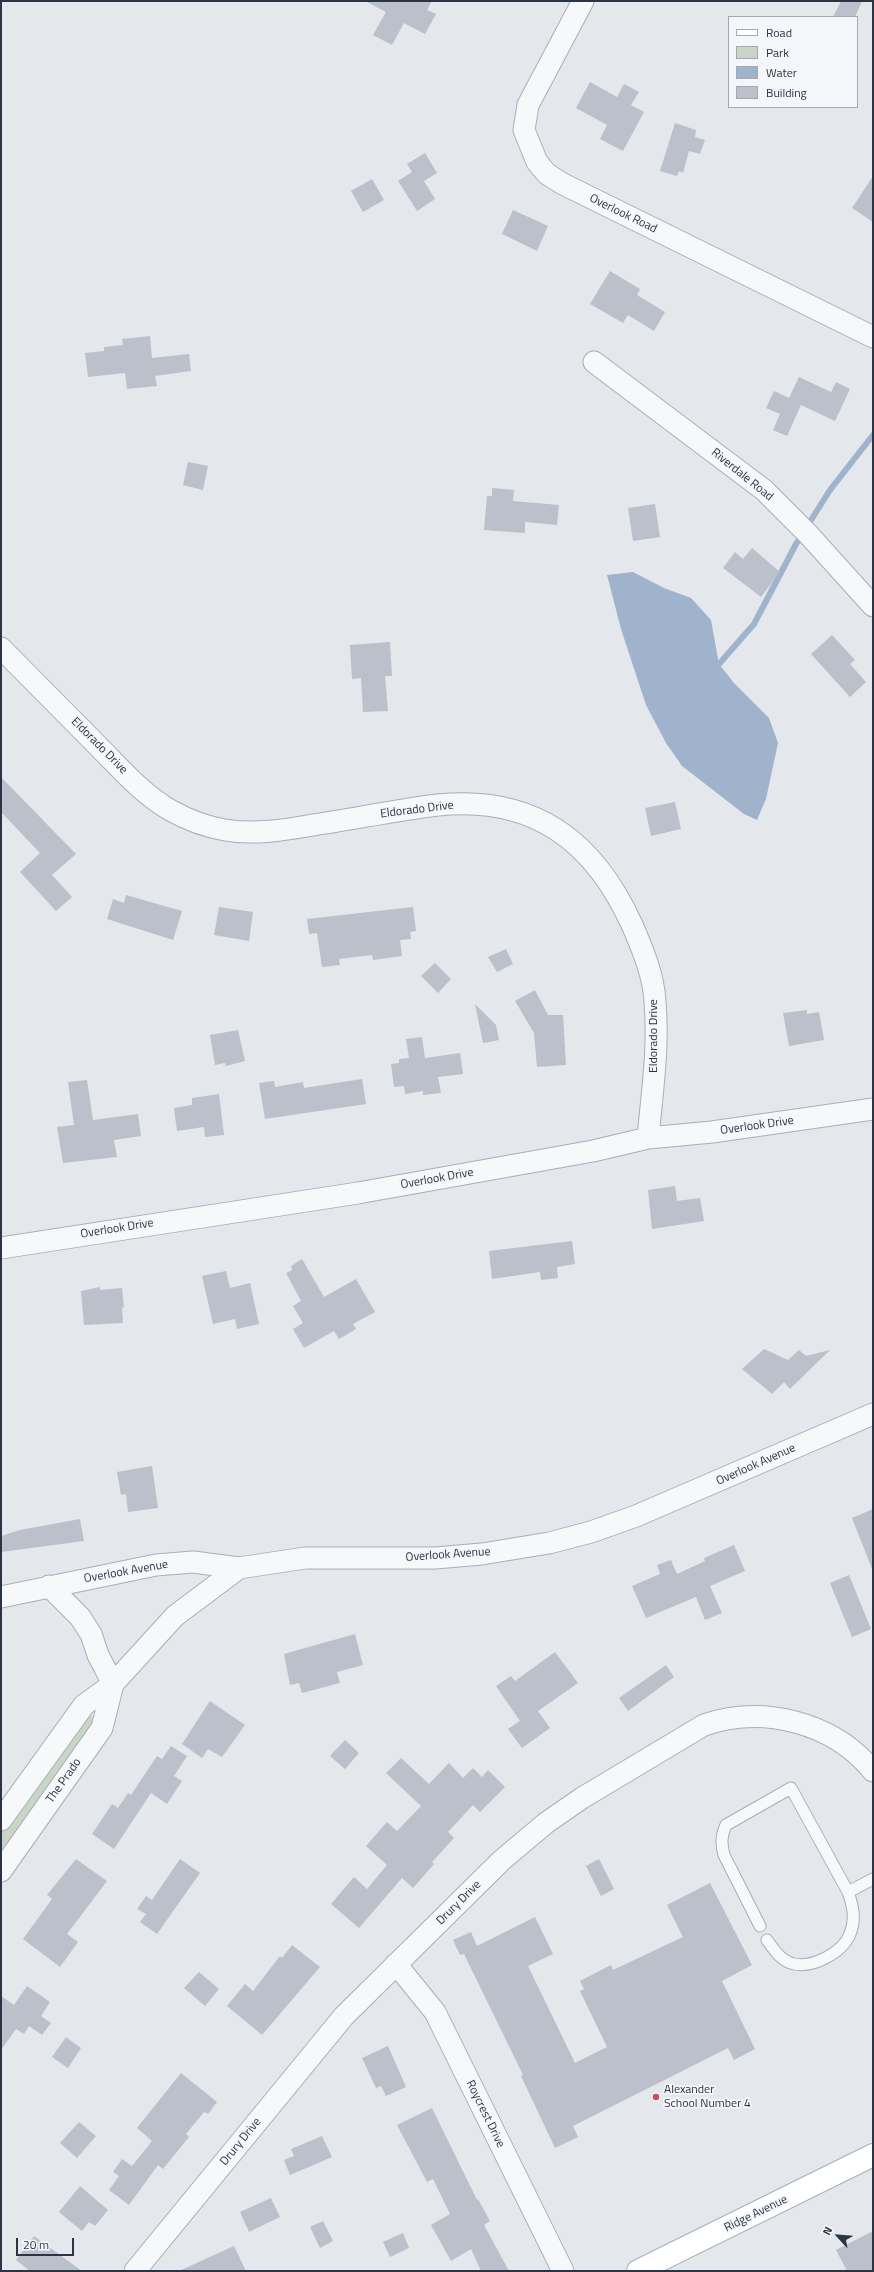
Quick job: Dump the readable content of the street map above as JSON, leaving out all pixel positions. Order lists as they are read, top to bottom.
{
  "streets": {
    "street": [
      "Overlook Road",
      "Riverdale Road",
      "Eldorado Drive",
      "Overlook Drive",
      "Overlook Avenue",
      "The Prado",
      "Drury Drive",
      "Roycrest Drive",
      "Ridge Avenue"
    ]
  },
  "crossings": [
    ["Eldorado Drive", "Overlook Drive"],
    ["Drury Drive", "Roycrest Drive"]
  ],
  "places": ["Alexander School Number 4"],
  "legend": [
    "Road",
    "Park",
    "Water",
    "Building"
  ],
  "scale_bar": "20 m",
  "north": "top left"
}
